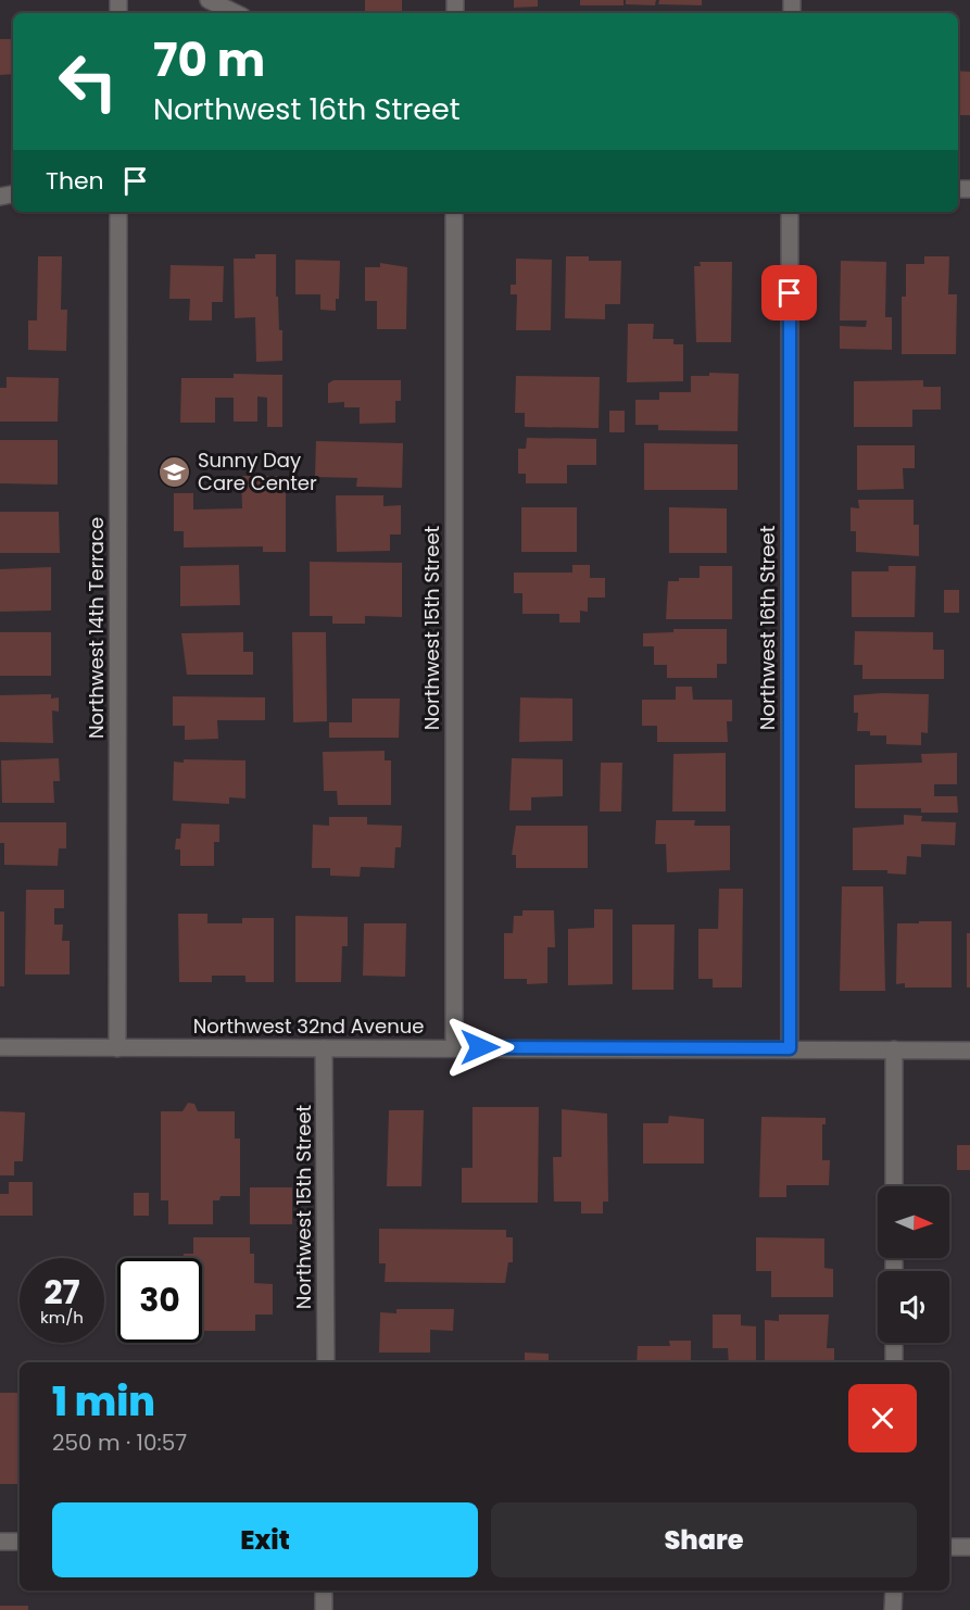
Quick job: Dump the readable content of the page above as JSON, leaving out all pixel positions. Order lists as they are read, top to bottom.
{
  "streets": {
    "street": [
      "Northwest 14th Terrace",
      "Northwest 15th Street",
      "Northwest 16th Street",
      "Northwest 32nd Avenue"
    ]
  },
  "crossings": [
    ["Northwest 14th Terrace", "Northwest 32nd Avenue"],
    ["Northwest 15th Street", "Northwest 32nd Avenue"],
    ["Northwest 16th Street", "Northwest 32nd Avenue"]
  ],
  "places": {
    "school or university": ["Sunny Day Care Center"]
  },
  "north": "right",
  "page": {
    "turn": ["70 m", "Northwest 16th Street"],
    "then": "Then",
    "speed": "27 km/h",
    "limit": "30",
    "heading": ["1 min", "250 m · 10:57"],
    "buttons": ["Exit", "Share"]
  }
}
